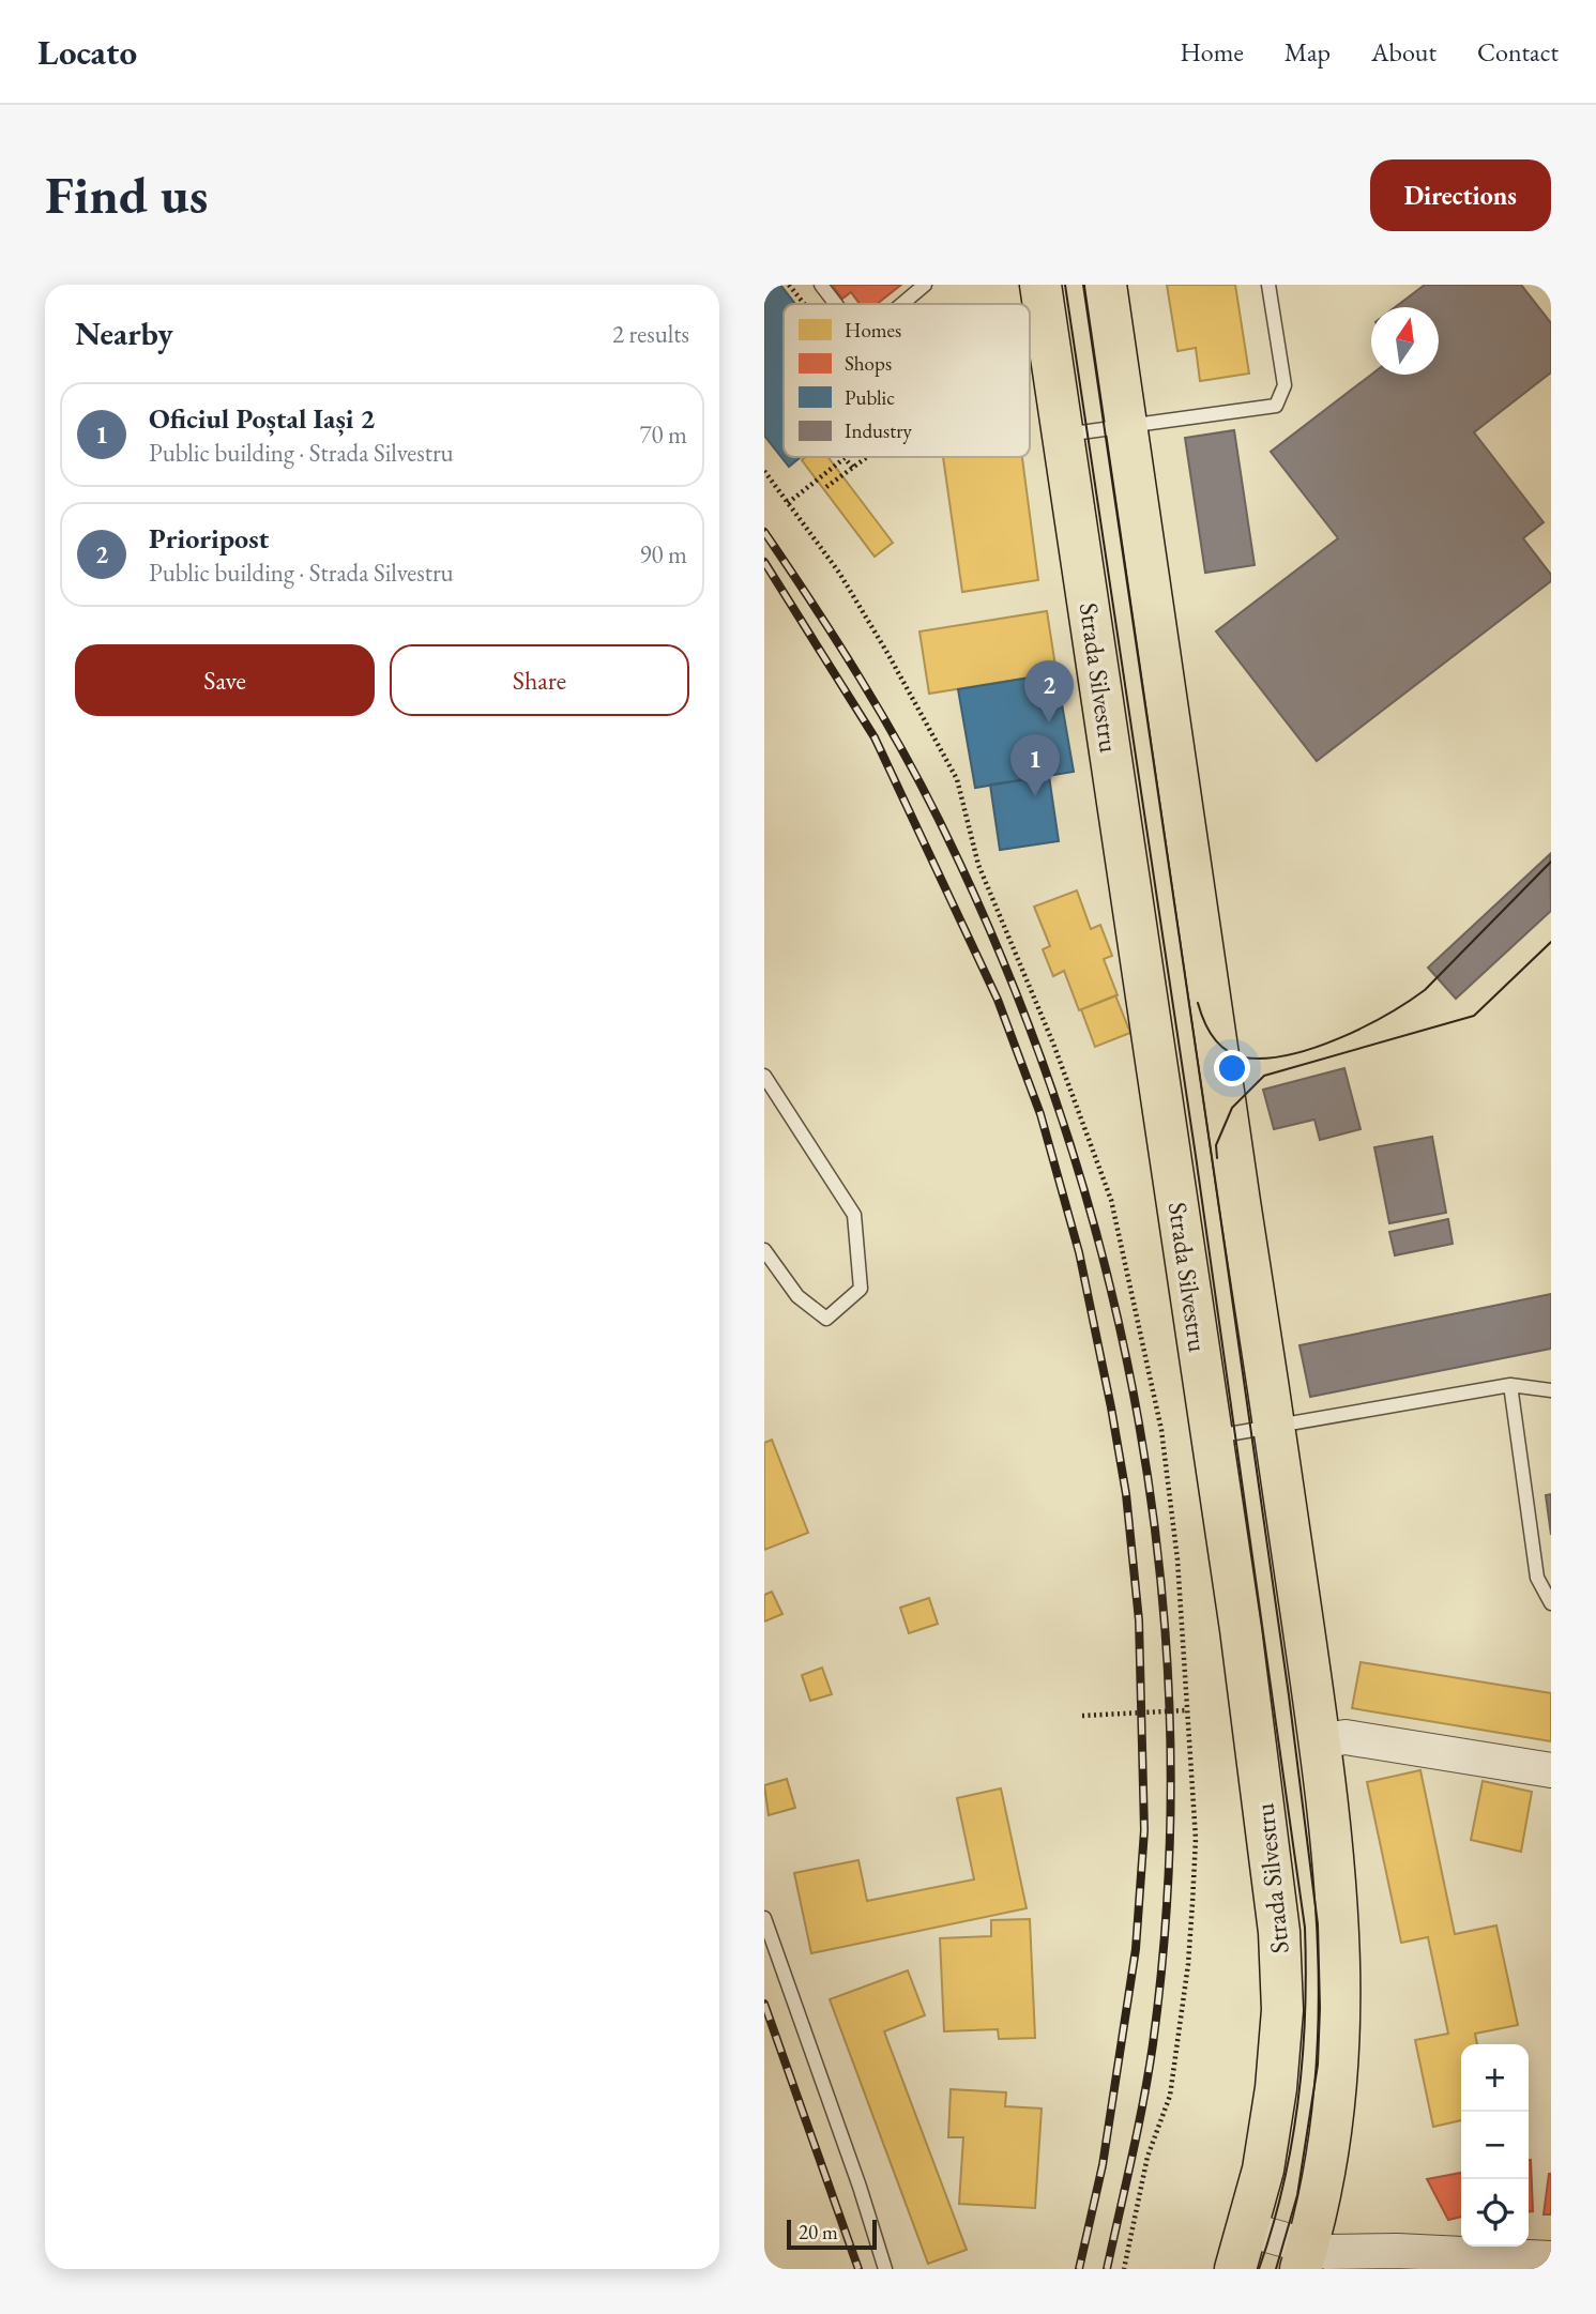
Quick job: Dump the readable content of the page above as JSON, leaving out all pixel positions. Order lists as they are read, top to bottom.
{
  "streets": {
    "main road": ["Strada Silvestru"]
  },
  "legend": [
    "Homes",
    "Shops",
    "Public",
    "Industry"
  ],
  "scale_bar": "20 m",
  "north": "top",
  "page": {
    "header": "Locato",
    "nav": [
      "Home",
      "Map",
      "About",
      "Contact"
    ],
    "buttons": [
      "Directions",
      ["Save", "Share"]
    ],
    "title": "Find us",
    "heading": ["Nearby", "2 results"],
    "list": [
      {
        "mark": "1",
        "name": "Oficiul Poștal Iași 2",
        "note": "Public building · Strada Silvestru",
        "value": "70 m"
      },
      {
        "mark": "2",
        "name": "Prioripost",
        "note": "Public building · Strada Silvestru",
        "value": "90 m"
      }
    ],
    "pins": ["2", "1"],
    "map_buttons": ["+", "−"],
    "scale": "20 m"
  }
}
